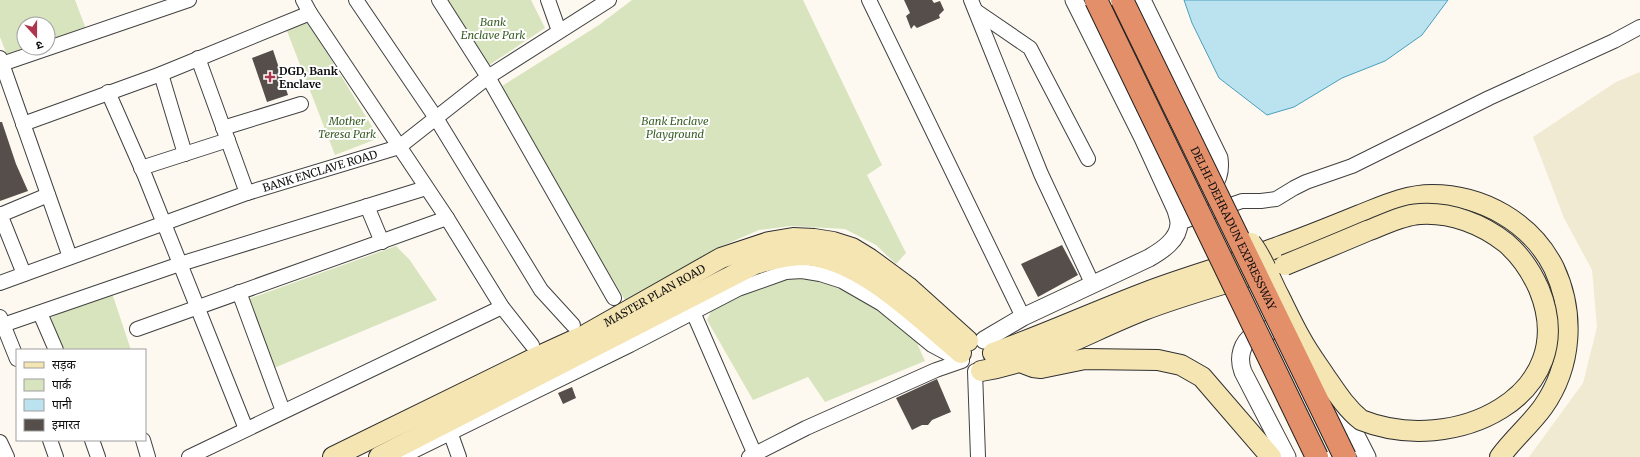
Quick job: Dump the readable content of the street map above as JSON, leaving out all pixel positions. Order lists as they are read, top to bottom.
{
  "streets": {
    "highway": ["DELHI-DEHRADUN EXPRESSWAY"],
    "main road": ["MASTER PLAN ROAD"],
    "street": ["BANK ENCLAVE ROAD"]
  },
  "parks": ["Bank Enclave Park", "Mother Teresa Park", "Bank Enclave Playground"],
  "places": {
    "health": ["DGD, Bank Enclave"]
  },
  "legend": [
    "सड़क",
    "पार्क",
    "पानी",
    "इमारत"
  ],
  "north": "bottom"
}
